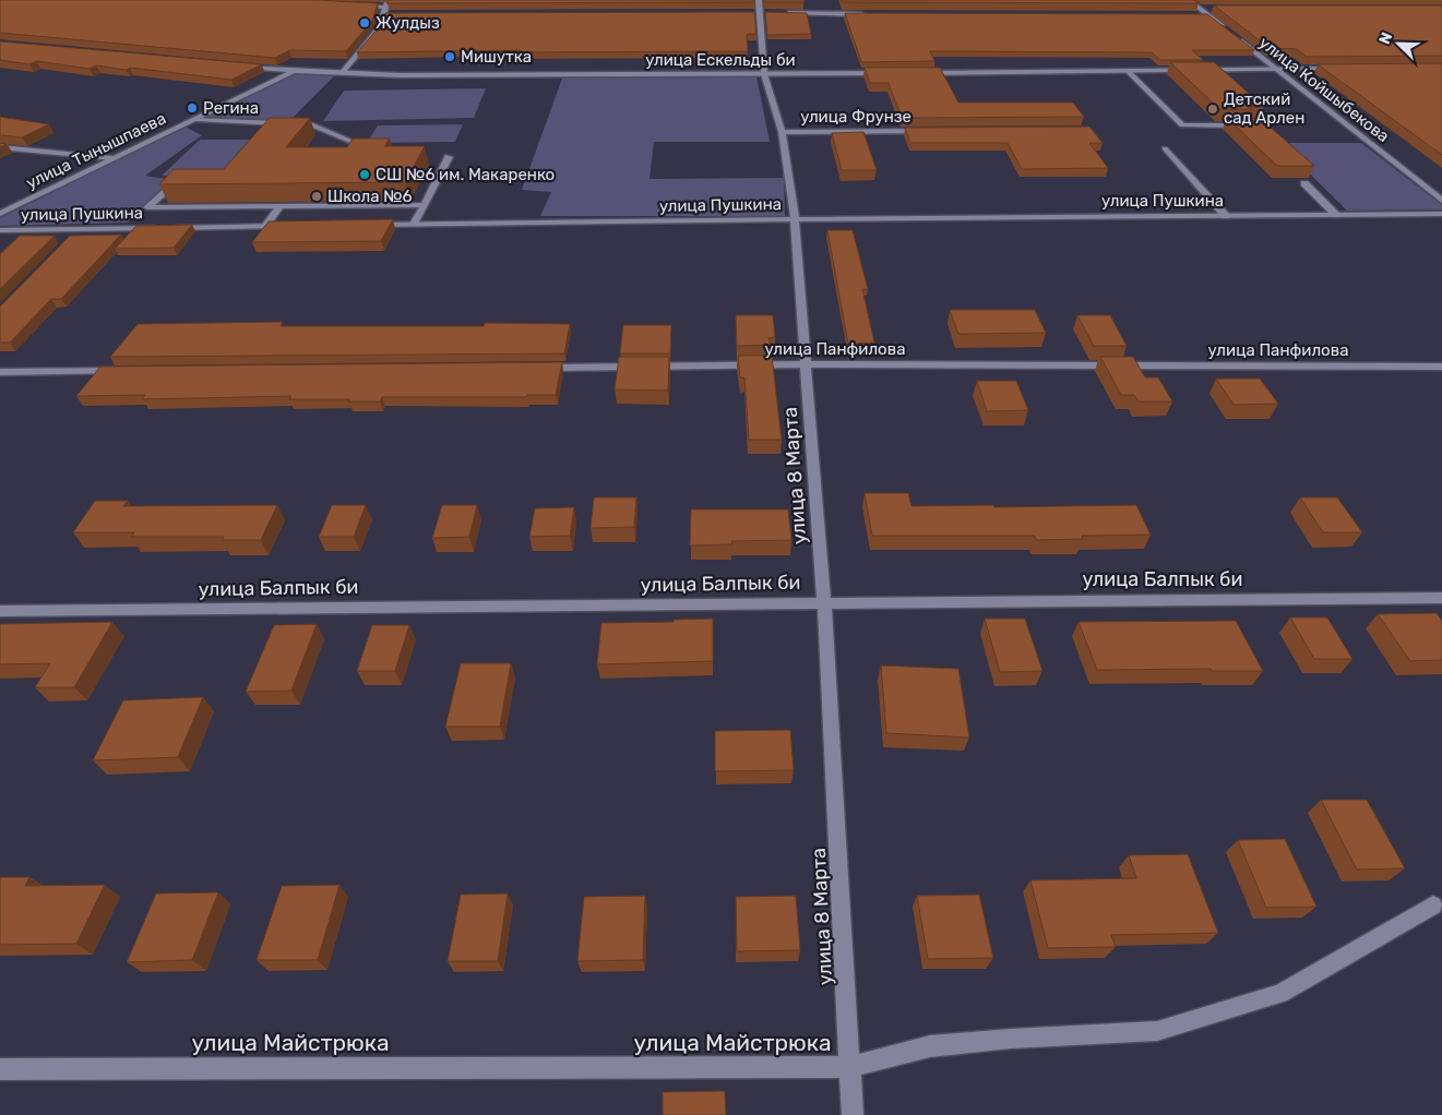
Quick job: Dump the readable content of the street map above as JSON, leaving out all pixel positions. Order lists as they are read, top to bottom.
{
  "streets": {
    "street": [
      "улица Ескельды би",
      "улица Койшыбекова",
      "улица Фрунзе",
      "улица Тынышпаева",
      "улица Пушкина",
      "улица Панфилова",
      "улица 8 Марта",
      "улица Балпык би",
      "улица Майстрюка"
    ]
  },
  "crossings": [
    ["улица Ескельды би", "улица Тынышпаева"],
    ["улица Ескельды би", "улица 8 Марта"],
    ["улица Фрунзе", "улица 8 Марта"],
    ["улица Пушкина", "улица 8 Марта"],
    ["улица Панфилова", "улица 8 Марта"],
    ["улица 8 Марта", "улица Балпык би"],
    ["улица 8 Марта", "улица Майстрюка"]
  ],
  "places": [
    "Жулдыз",
    "Мишутка",
    "Регина",
    "Детский сад Арлен",
    "СШ №6 им. Макаренко",
    "Школа №6"
  ],
  "north": "top left"
}
